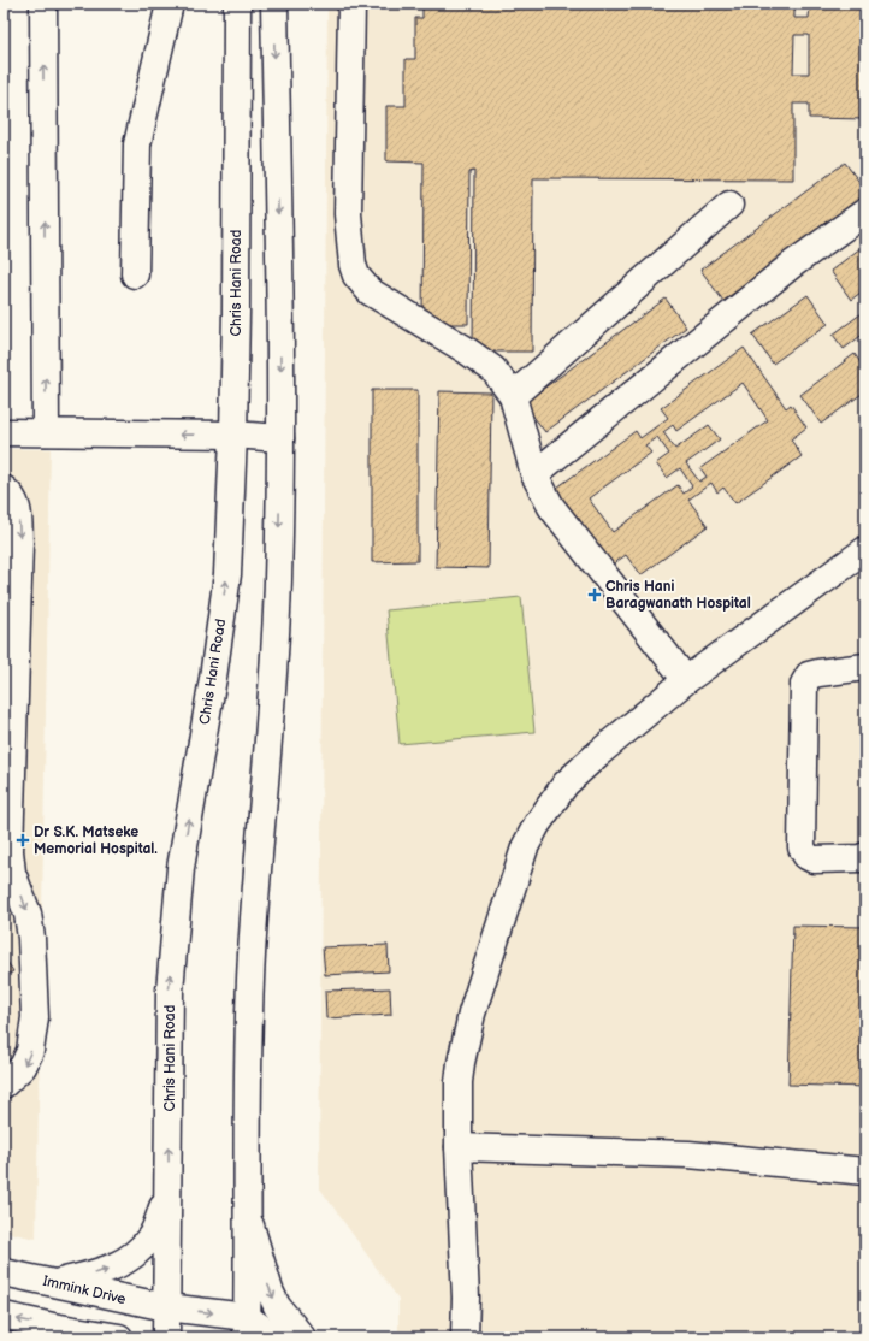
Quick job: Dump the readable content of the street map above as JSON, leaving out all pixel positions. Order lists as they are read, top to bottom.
{
  "streets": {
    "main road": ["Chris Hani Road", "Immink Drive"]
  },
  "crossings": [
    ["Chris Hani Road", "Immink Drive"]
  ],
  "places": {
    "health": ["Chris Hani Baragwanath Hospital", "Dr S.K. Matseke Memorial Hospital."]
  }
}
